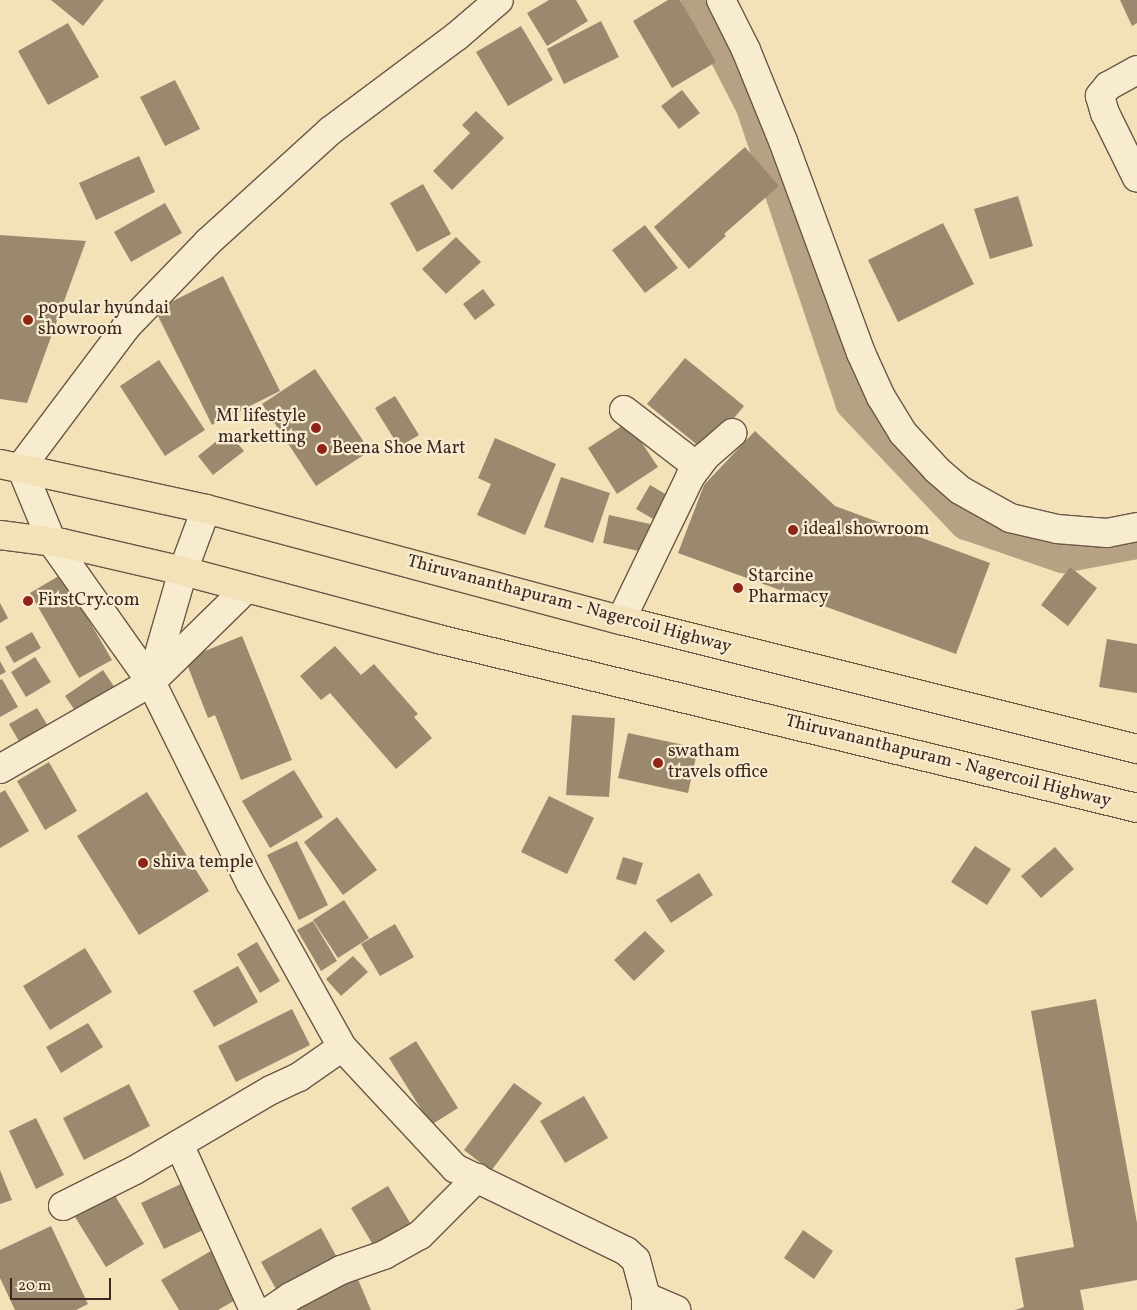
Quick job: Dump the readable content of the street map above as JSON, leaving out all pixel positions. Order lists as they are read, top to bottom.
{
  "streets": {
    "main road": ["Thiruvananthapuram - Nagercoil Highway"]
  },
  "places": [
    "popular hyundai showroom",
    "MI lifestyle marketting",
    "Beena Shoe Mart",
    "ideal showroom",
    "Starcine Pharmacy",
    "FirstCry.com",
    "swatham travels office",
    "shiva temple"
  ],
  "scale_bar": "20 m"
}
